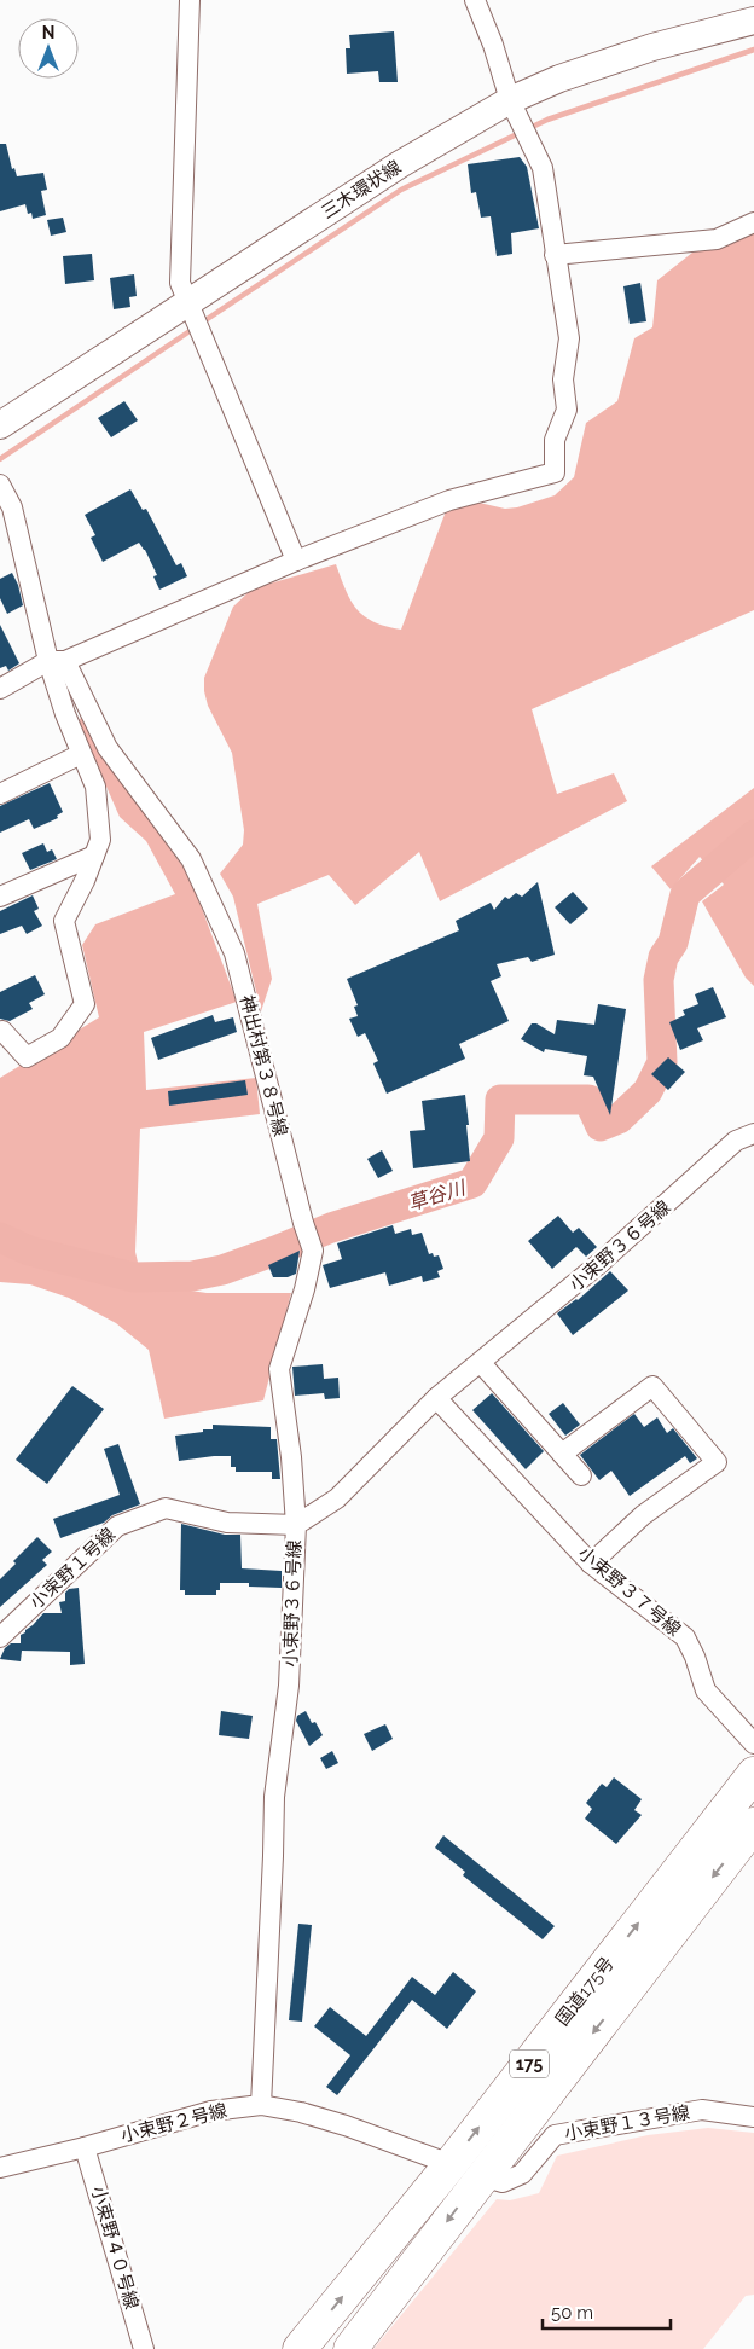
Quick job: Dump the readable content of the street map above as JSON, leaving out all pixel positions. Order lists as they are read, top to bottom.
{
  "streets": {
    "highway": ["国道175号", "175"],
    "main road": ["三木環状線"],
    "street": [
      "神出村第３８号線",
      "小束野３６号線",
      "小束野１号線",
      "小束野３７号線",
      "小束野２号線",
      "小束野１３号線",
      "小束野４０号線"
    ]
  },
  "crossings": [
    ["神出村第３８号線", "小束野３６号線"],
    ["神出村第３８号線", "小束野１号線"],
    ["小束野３６号線", "小束野１号線"],
    ["小束野３６号線", "小束野３７号線"],
    ["小束野３６号線", "小束野２号線"],
    ["国道175号", "小束野２号線"],
    ["国道175号", "小束野１３号線"],
    ["小束野２号線", "小束野４０号線"]
  ],
  "water": ["草谷川"],
  "scale_bar": "50 m",
  "north": "top"
}
